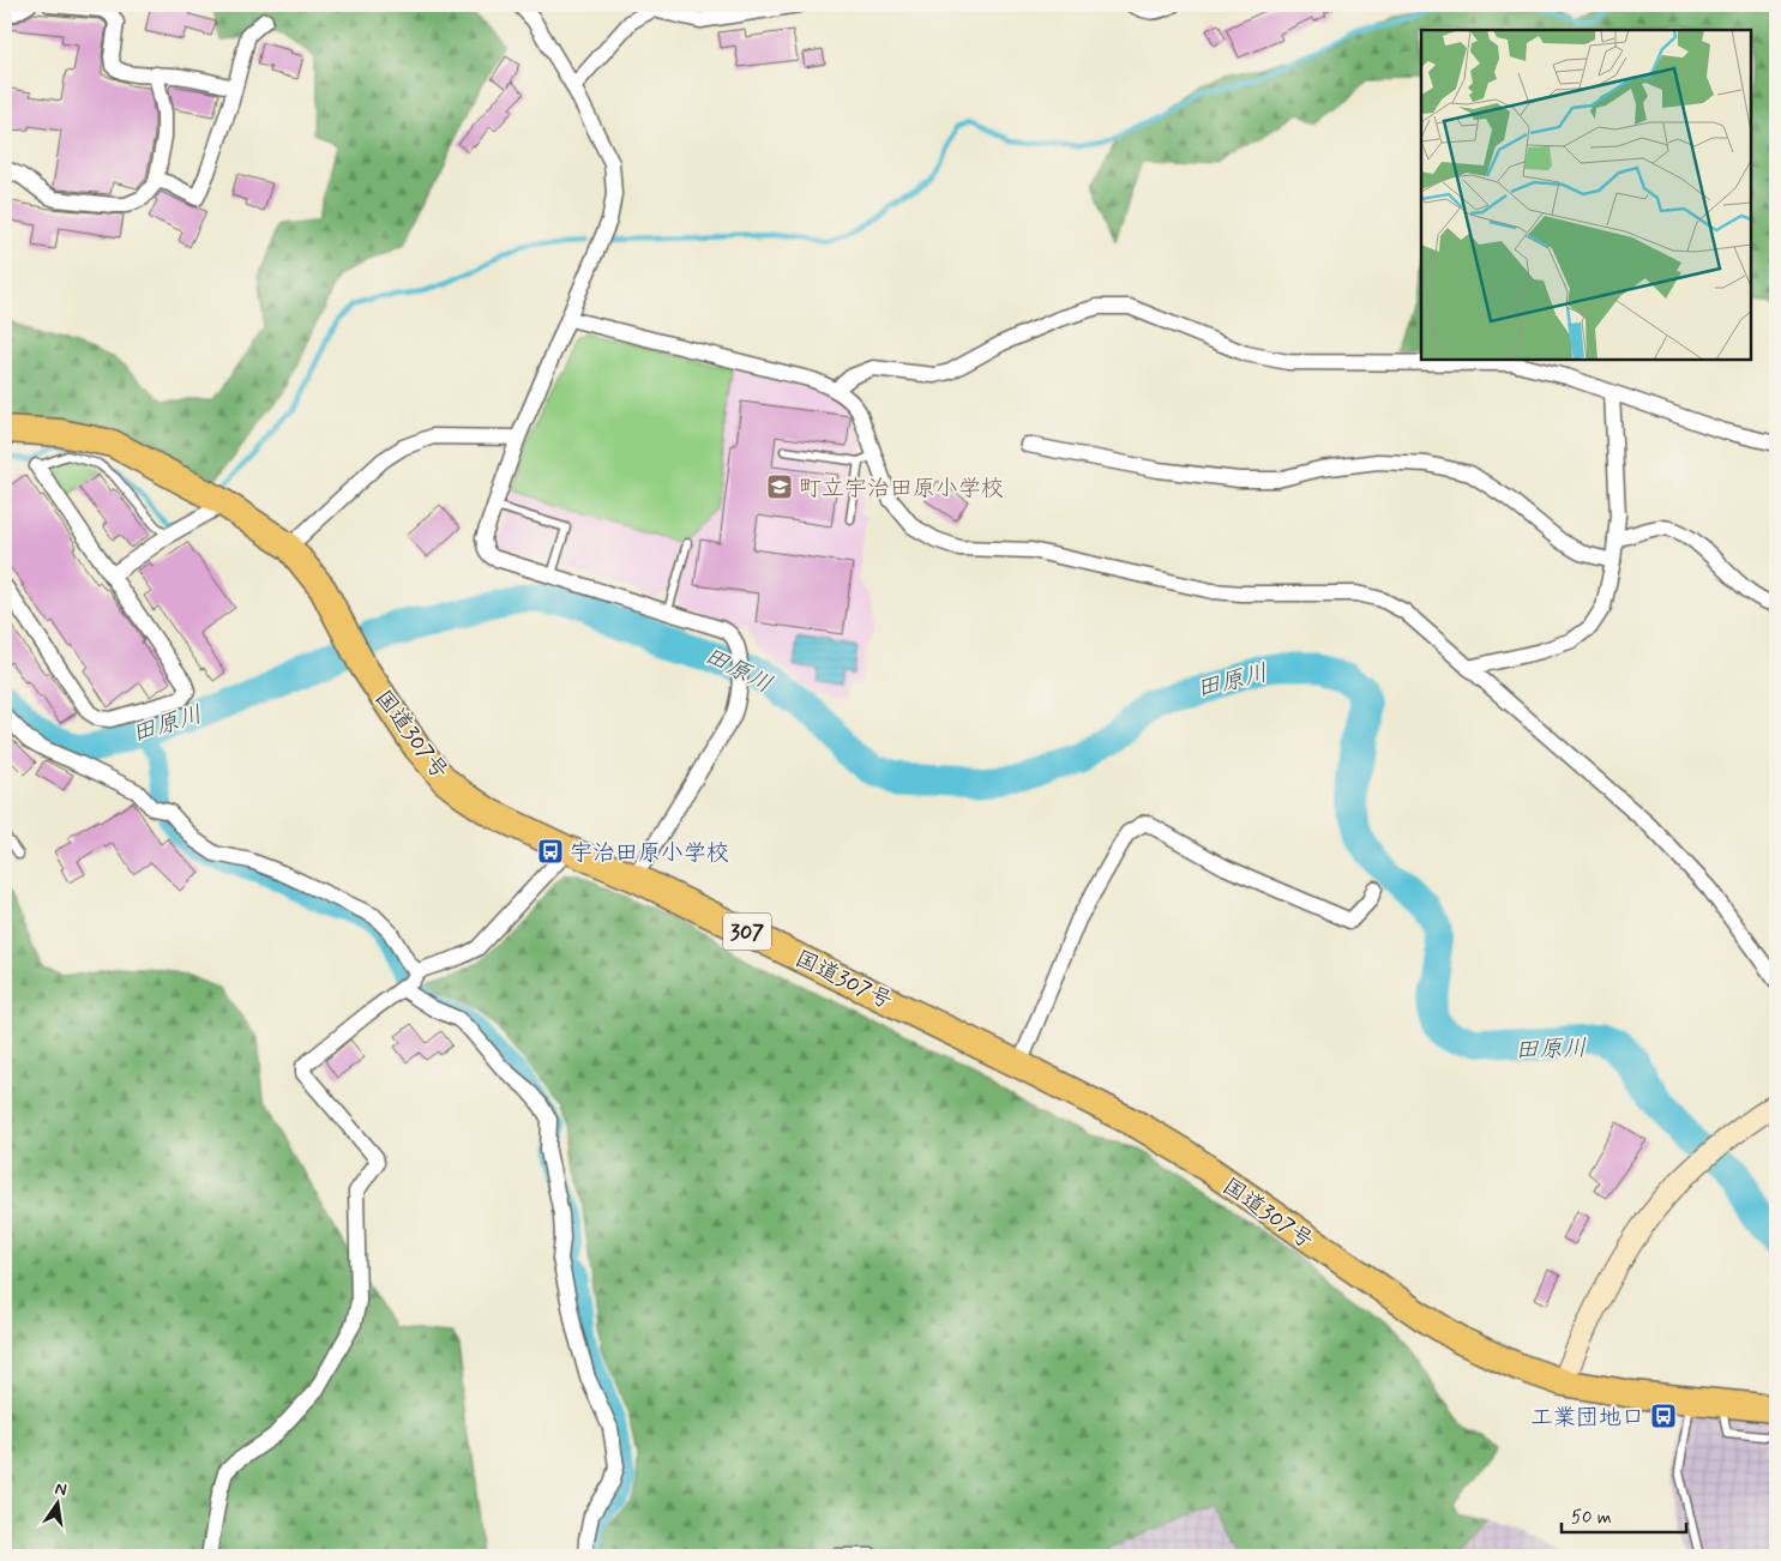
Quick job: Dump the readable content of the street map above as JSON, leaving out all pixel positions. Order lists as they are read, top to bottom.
{
  "streets": {
    "highway": ["国道307号", "307"]
  },
  "water": ["田原川"],
  "places": {
    "school or university": ["町立宇治田原小学校"],
    "bus stop": ["宇治田原小学校", "工業団地口"]
  },
  "scale_bar": "50 m",
  "north": "top"
}
